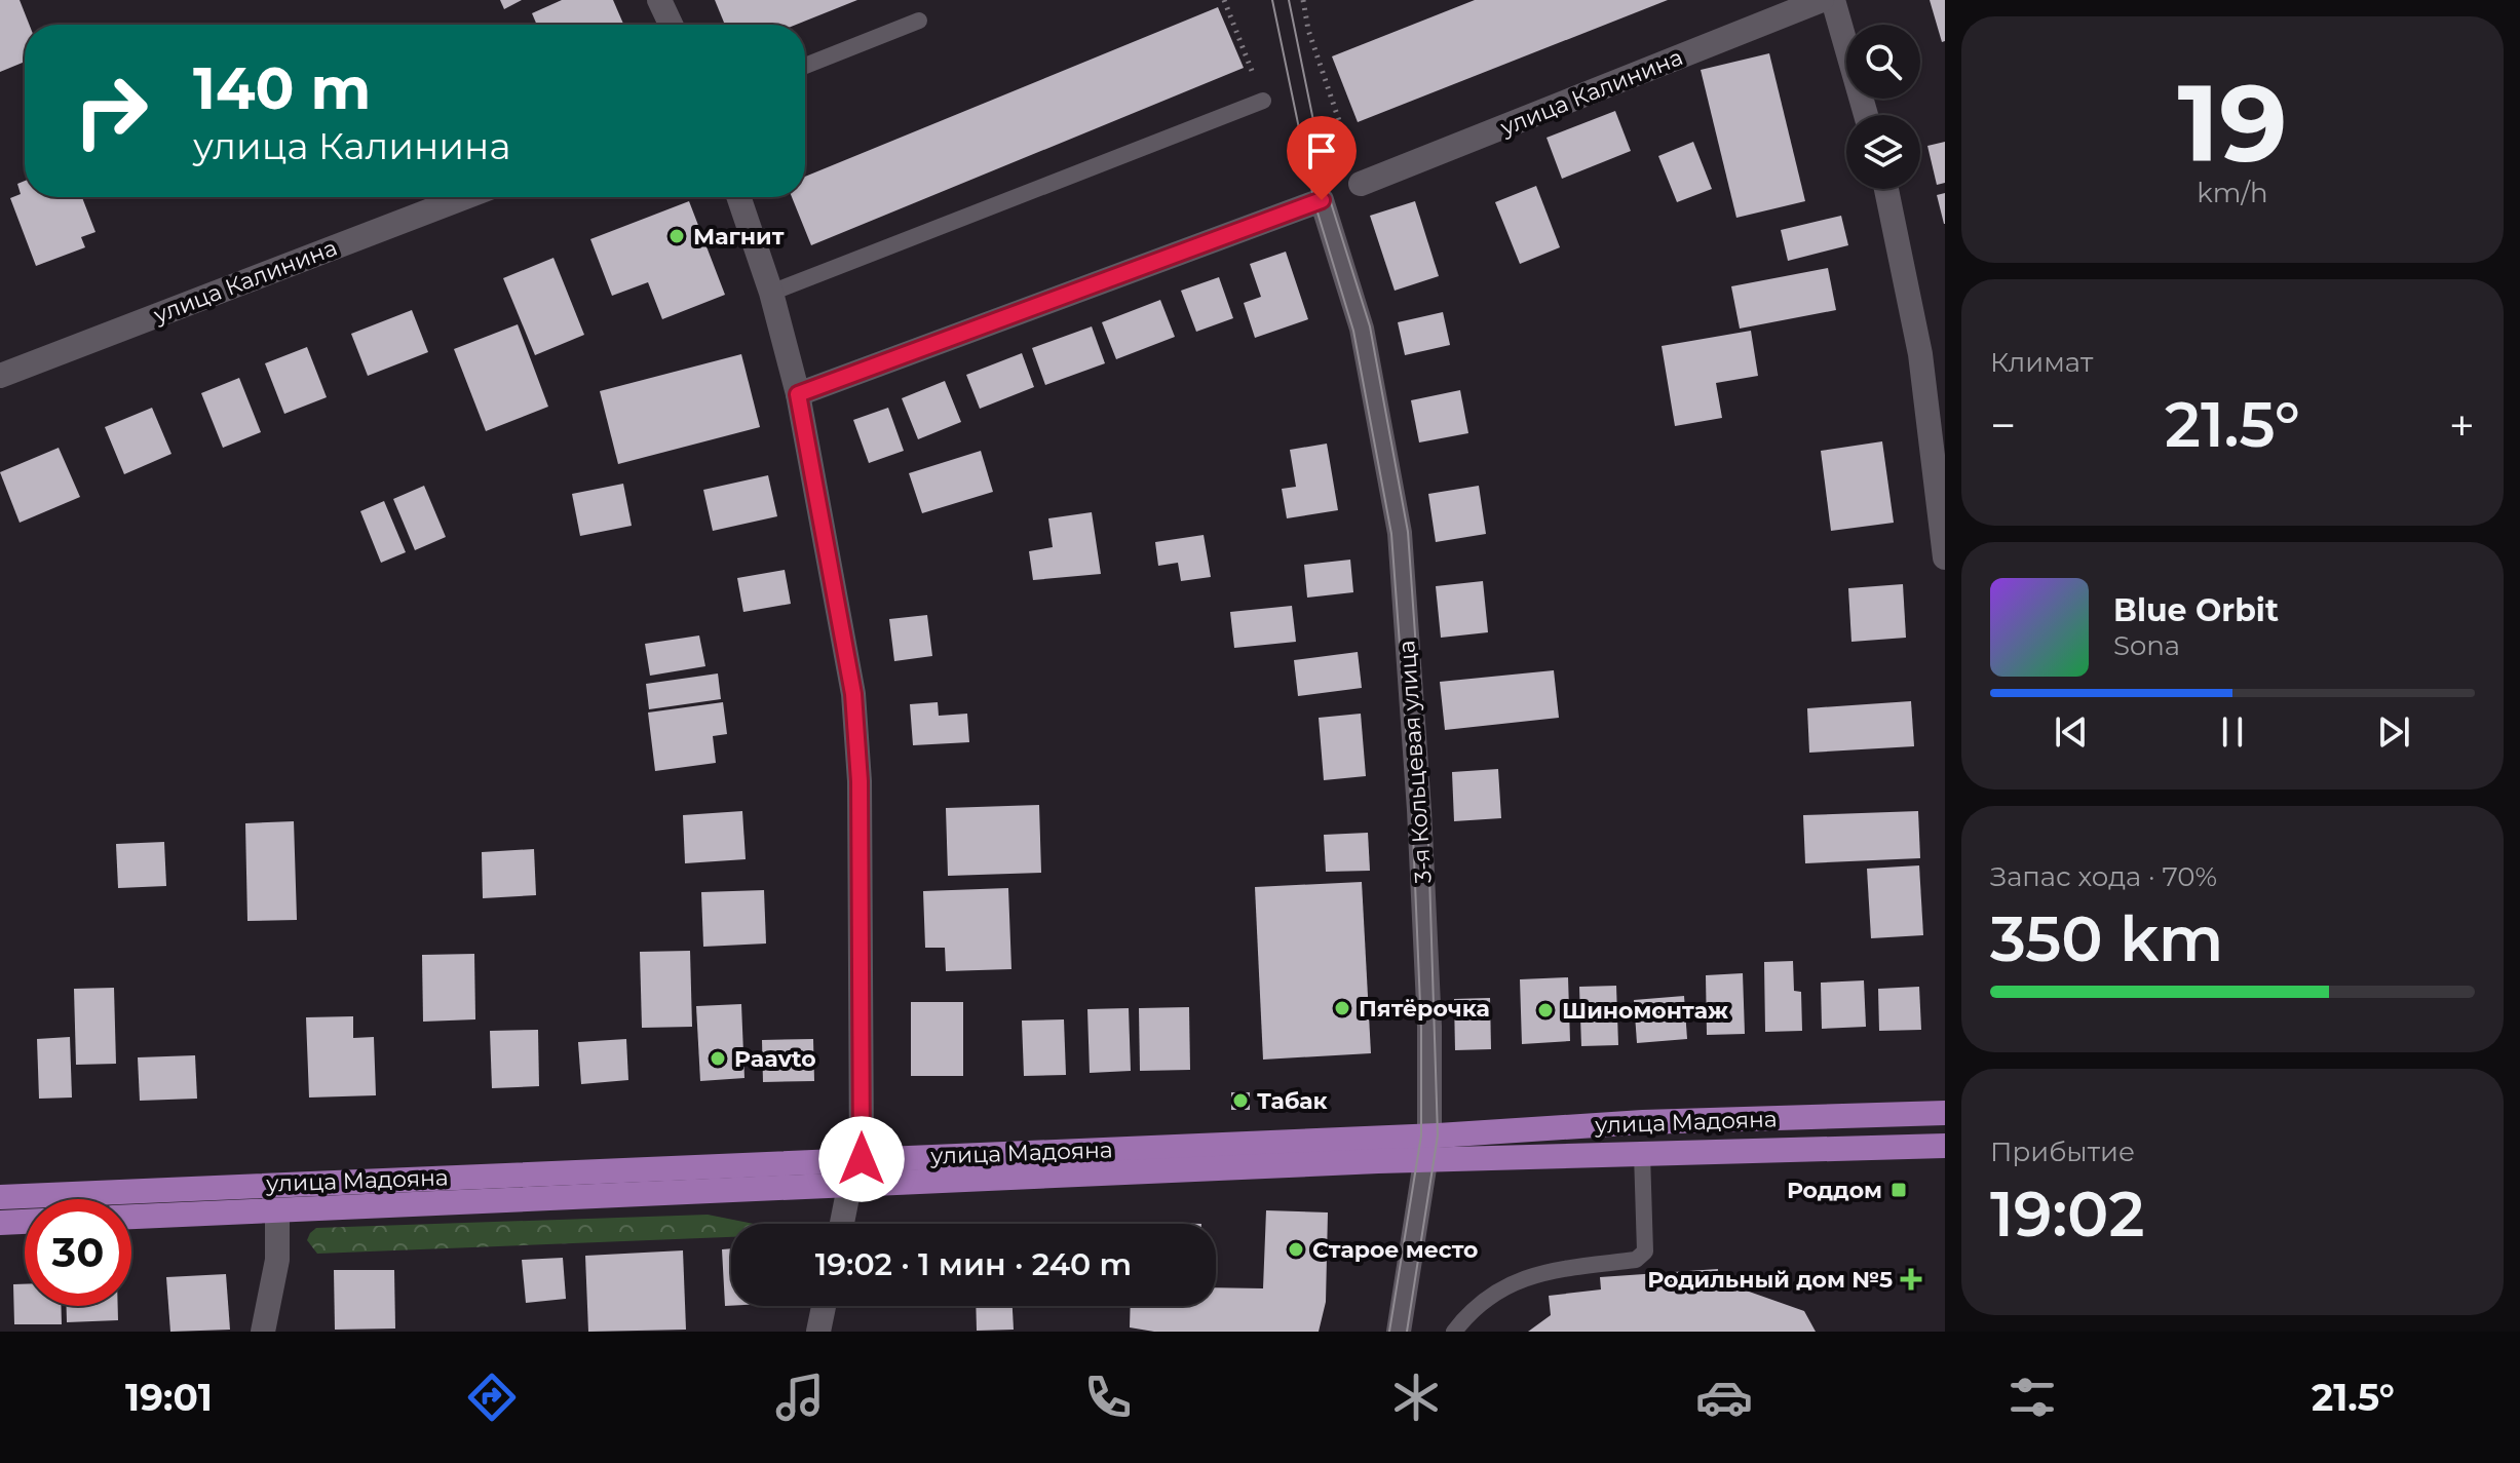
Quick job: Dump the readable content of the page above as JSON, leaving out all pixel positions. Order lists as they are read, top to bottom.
{
  "streets": {
    "main road": ["улица Мадояна"],
    "street": ["улица Калинина", "3-я Кольцевая улица"]
  },
  "crossings": [
    ["3-я Кольцевая улица", "улица Мадояна"]
  ],
  "places": {
    "other": [
      "Магнит",
      "Пятёрочка",
      "Шиномонтаж",
      "Paavto",
      "Табак",
      "Старое место"
    ],
    "transit": ["Роддом"],
    "health": ["Родильный дом №5"]
  },
  "page": {
    "tile": [
      ["19", "km/h"],
      "Климат",
      ["Запас хода · 70%", "350 km"],
      ["Прибытие", "19:02"]
    ],
    "turn": ["140 m", "улица Калинина"],
    "heat": ["−", "21.5°", "+"],
    "song": ["Blue Orbit", "Sona"],
    "limit": "30",
    "trip": "19:02 · 1 мин · 240 m",
    "tabs": ["19:01", "21.5°"]
  }
}
